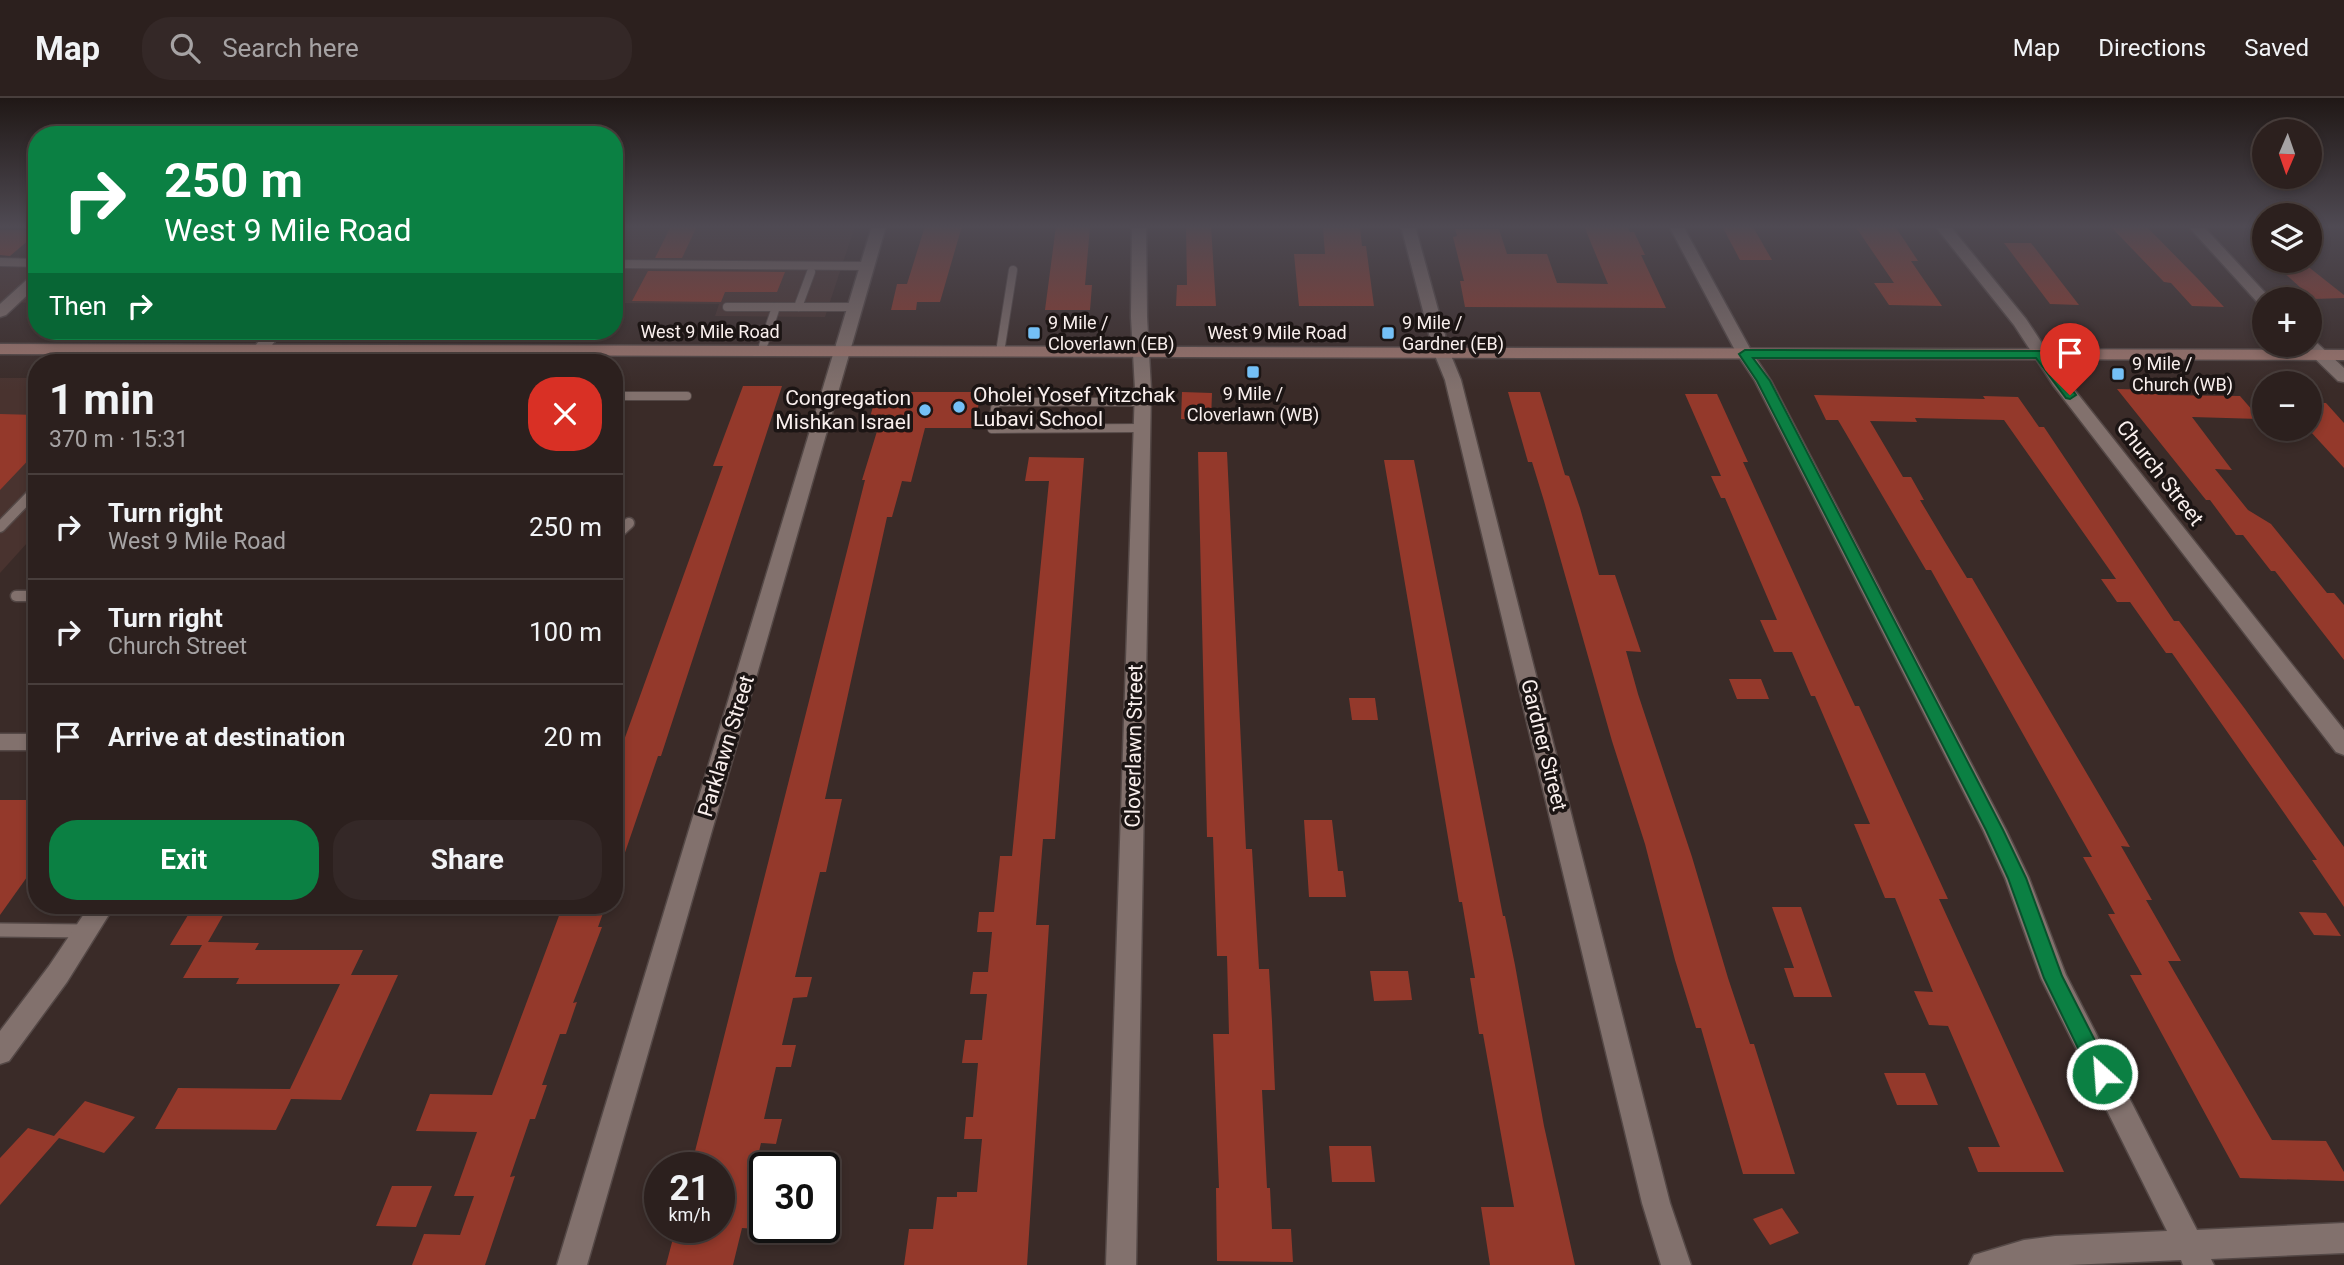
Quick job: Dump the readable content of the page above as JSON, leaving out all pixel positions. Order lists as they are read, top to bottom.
{
  "streets": {
    "main road": ["West 9 Mile Road"],
    "street": [
      "Church Street",
      "Gardner Street",
      "Parklawn Street",
      "Cloverlawn Street"
    ]
  },
  "crossings": [
    ["West 9 Mile Road", "Church Street"],
    ["West 9 Mile Road", "Gardner Street"],
    ["West 9 Mile Road", "Parklawn Street"],
    ["West 9 Mile Road", "Cloverlawn Street"]
  ],
  "places": {
    "transit": [
      "9 Mile / Cloverlawn (EB)",
      "9 Mile / Gardner (EB)",
      "9 Mile / Cloverlawn (WB)",
      "9 Mile / Church (WB)"
    ],
    "other": ["Oholei Yosef Yitzchak Lubavi School", "Congregation Mishkan Israel"]
  },
  "north": "bottom",
  "page": {
    "header": "Map",
    "search": "Search here",
    "nav": ["Map", "Directions", "Saved"],
    "map_buttons": ["+", "−"],
    "turn": ["250 m", "West 9 Mile Road"],
    "then": "Then",
    "heading": ["1 min", "370 m · 15:31"],
    "list": [
      {
        "name": "Turn right",
        "note": "West 9 Mile Road",
        "value": "250 m"
      },
      {
        "name": "Turn right",
        "note": "Church Street",
        "value": "100 m"
      },
      {
        "name": "Arrive at destination",
        "value": "20 m"
      }
    ],
    "buttons": ["Exit", "Share"],
    "speed": "21 km/h",
    "limit": "30"
  }
}
